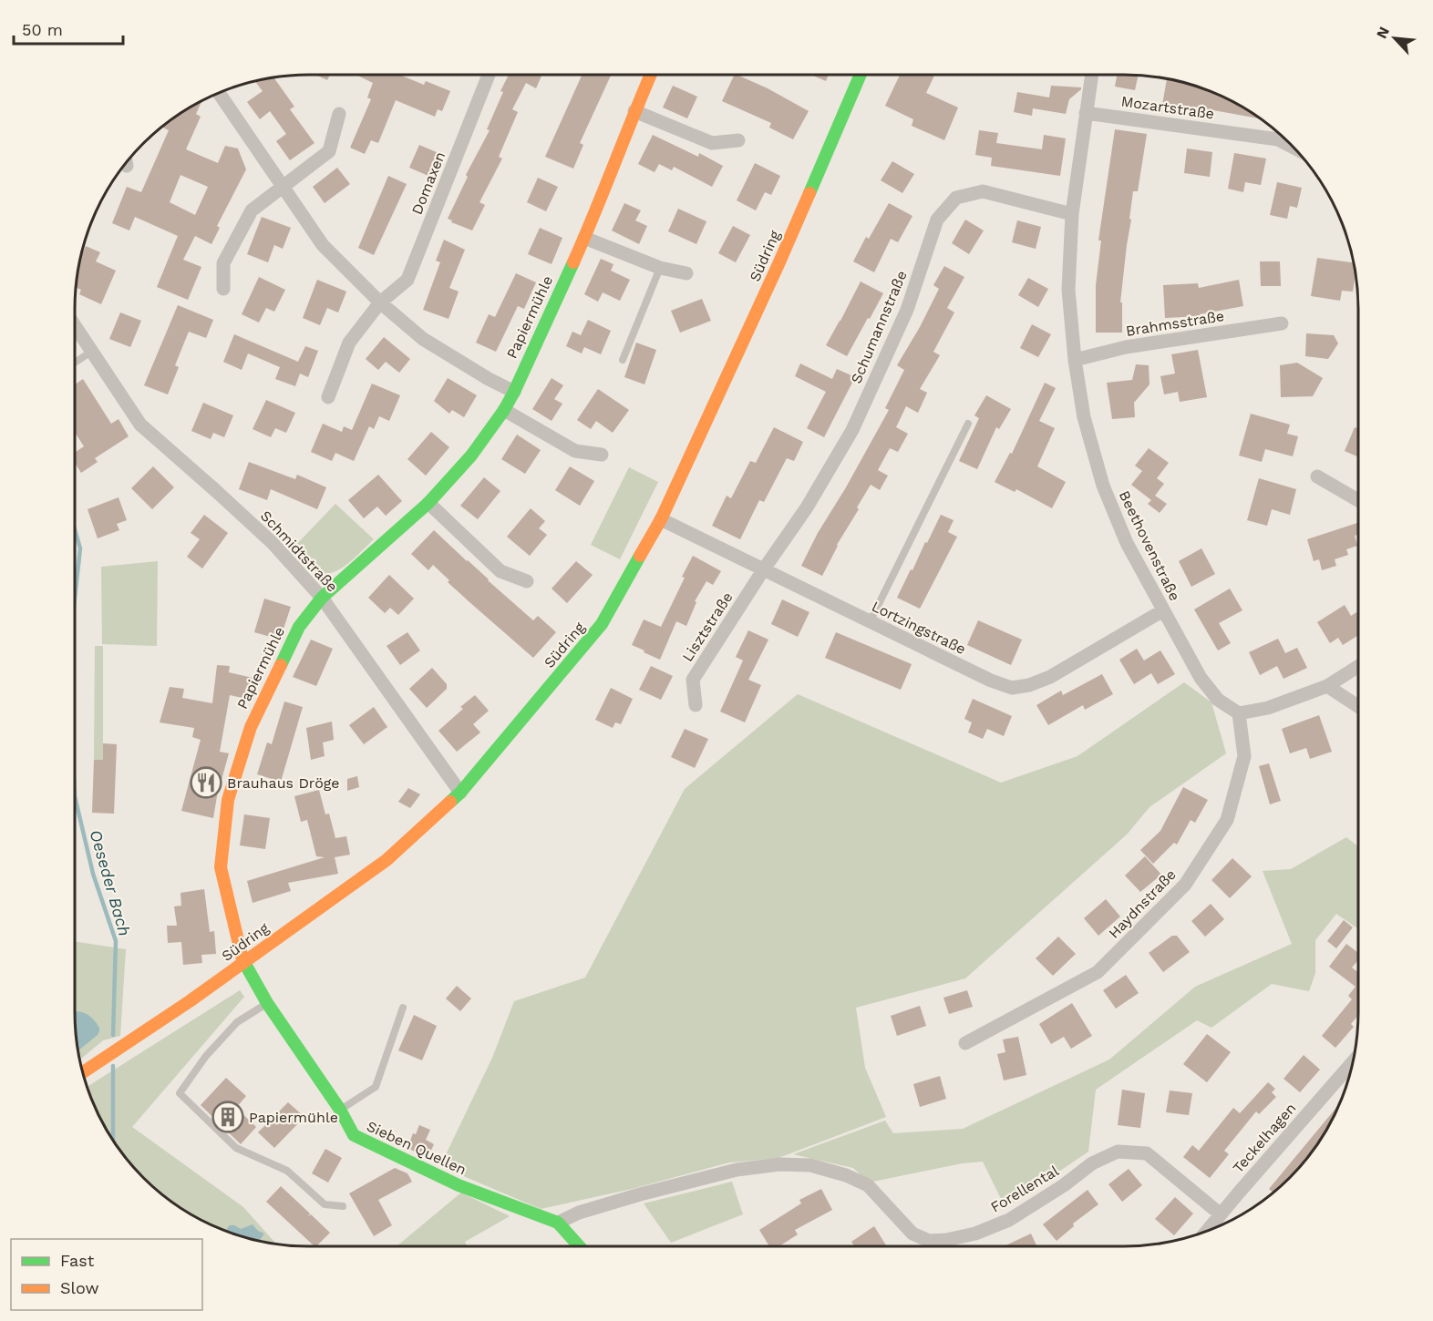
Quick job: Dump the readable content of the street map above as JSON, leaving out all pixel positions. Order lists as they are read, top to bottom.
{
  "streets": {
    "street": [
      "Mozartstraße",
      "Domaxen",
      "Südring",
      "Papiermühle",
      "Brahmsstraße",
      "Schumannstraße",
      "Beethovenstraße",
      "Schmidtstraße",
      "Lisztstraße",
      "Lortzingstraße",
      "Haydnstraße",
      "Teckelhagen",
      "Sieben Quellen",
      "Forellental"
    ]
  },
  "crossings": [
    ["Mozartstraße", "Beethovenstraße"],
    ["Südring", "Papiermühle"],
    ["Südring", "Schmidtstraße"],
    ["Südring", "Lortzingstraße"],
    ["Südring", "Sieben Quellen"],
    ["Papiermühle", "Schmidtstraße"],
    ["Papiermühle", "Sieben Quellen"],
    ["Brahmsstraße", "Beethovenstraße"],
    ["Schumannstraße", "Beethovenstraße"],
    ["Schumannstraße", "Lisztstraße"],
    ["Schumannstraße", "Lortzingstraße"],
    ["Beethovenstraße", "Lortzingstraße"],
    ["Beethovenstraße", "Haydnstraße"],
    ["Lisztstraße", "Lortzingstraße"],
    ["Teckelhagen", "Forellental"],
    ["Sieben Quellen", "Forellental"]
  ],
  "water": ["Oeseder Bach"],
  "places": {
    "restaurant": ["Brauhaus Dröge"],
    "building": ["Papiermühle"]
  },
  "legend": ["Fast", "Slow"],
  "scale_bar": "50 m",
  "north": "top left"
}
